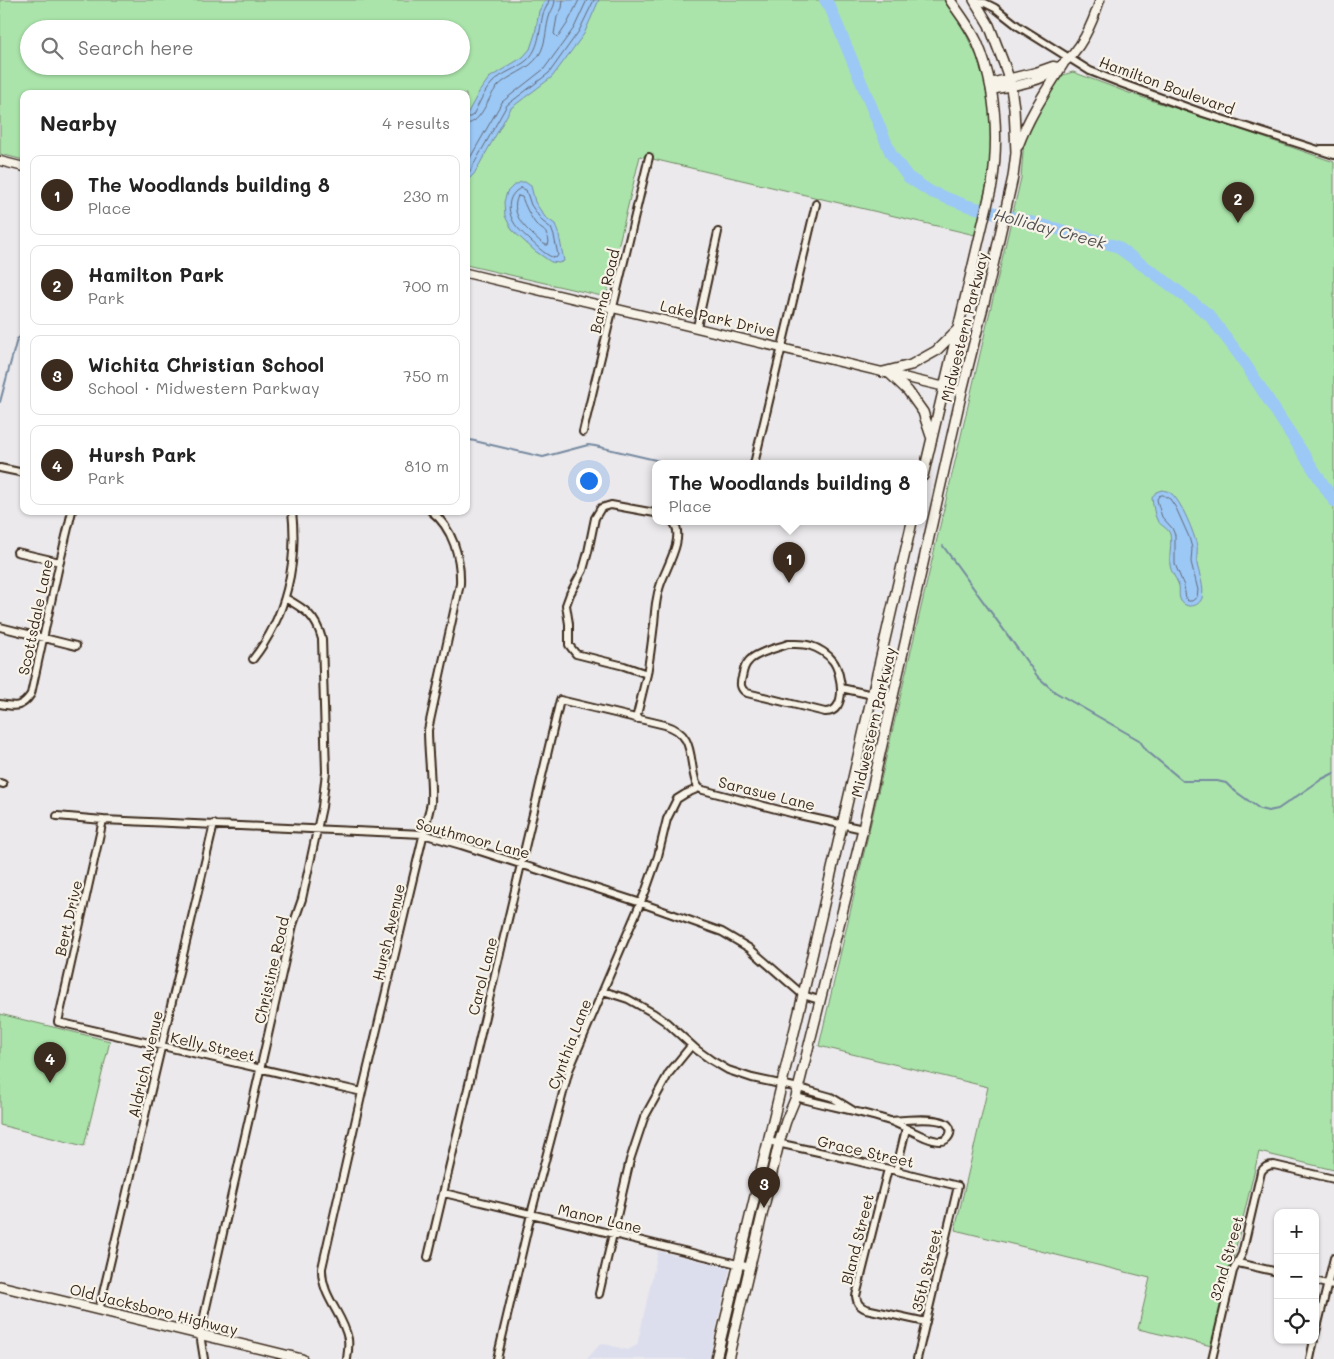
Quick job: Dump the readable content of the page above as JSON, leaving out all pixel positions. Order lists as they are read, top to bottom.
{
  "streets": {
    "main road": ["Midwestern Parkway", "Old Jacksboro Highway"],
    "street": [
      "Hamilton Boulevard",
      "Barna Road",
      "Lake Park Drive",
      "Scottsdale Lane",
      "Sarasue Lane",
      "Southmoor Lane",
      "Bert Drive",
      "Hursh Avenue",
      "Christine Road",
      "Carol Lane",
      "Cynthia Lane",
      "Kelly Street",
      "Aldrich Avenue",
      "Grace Street",
      "Manor Lane",
      "Bland Street",
      "32nd Street",
      "35th Street"
    ]
  },
  "crossings": [
    ["Hamilton Boulevard", "Midwestern Parkway"],
    ["Barna Road", "Lake Park Drive"],
    ["Lake Park Drive", "Midwestern Parkway"],
    ["Midwestern Parkway", "Sarasue Lane"],
    ["Midwestern Parkway", "Southmoor Lane"],
    ["Midwestern Parkway", "Grace Street"],
    ["Midwestern Parkway", "Manor Lane"],
    ["Sarasue Lane", "Carol Lane"],
    ["Sarasue Lane", "Cynthia Lane"],
    ["Southmoor Lane", "Bert Drive"],
    ["Southmoor Lane", "Hursh Avenue"],
    ["Southmoor Lane", "Christine Road"],
    ["Southmoor Lane", "Carol Lane"],
    ["Southmoor Lane", "Cynthia Lane"],
    ["Southmoor Lane", "Aldrich Avenue"],
    ["Bert Drive", "Kelly Street"],
    ["Hursh Avenue", "Kelly Street"],
    ["Christine Road", "Kelly Street"],
    ["Christine Road", "Old Jacksboro Highway"],
    ["Carol Lane", "Manor Lane"],
    ["Cynthia Lane", "Manor Lane"],
    ["Kelly Street", "Aldrich Avenue"],
    ["Aldrich Avenue", "Old Jacksboro Highway"],
    ["Grace Street", "Bland Street"],
    ["Grace Street", "35th Street"],
    ["Bland Street", "35th Street"]
  ],
  "water": ["Holliday Creek"],
  "page": {
    "search": "Search here",
    "heading": ["Nearby", "4 results"],
    "list": [
      {
        "mark": "1",
        "name": "The Woodlands building 8",
        "note": "Place",
        "value": "230 m"
      },
      {
        "mark": "2",
        "name": "Hamilton Park",
        "note": "Park",
        "value": "700 m"
      },
      {
        "mark": "3",
        "name": "Wichita Christian School",
        "note": "School · Midwestern Parkway",
        "value": "750 m"
      },
      {
        "mark": "4",
        "name": "Hursh Park",
        "note": "Park",
        "value": "810 m"
      }
    ],
    "pins": [
      "2",
      "1",
      "4",
      "3"
    ],
    "popup": ["The Woodlands building 8", "Place"],
    "map_buttons": ["+", "−"]
  }
}
